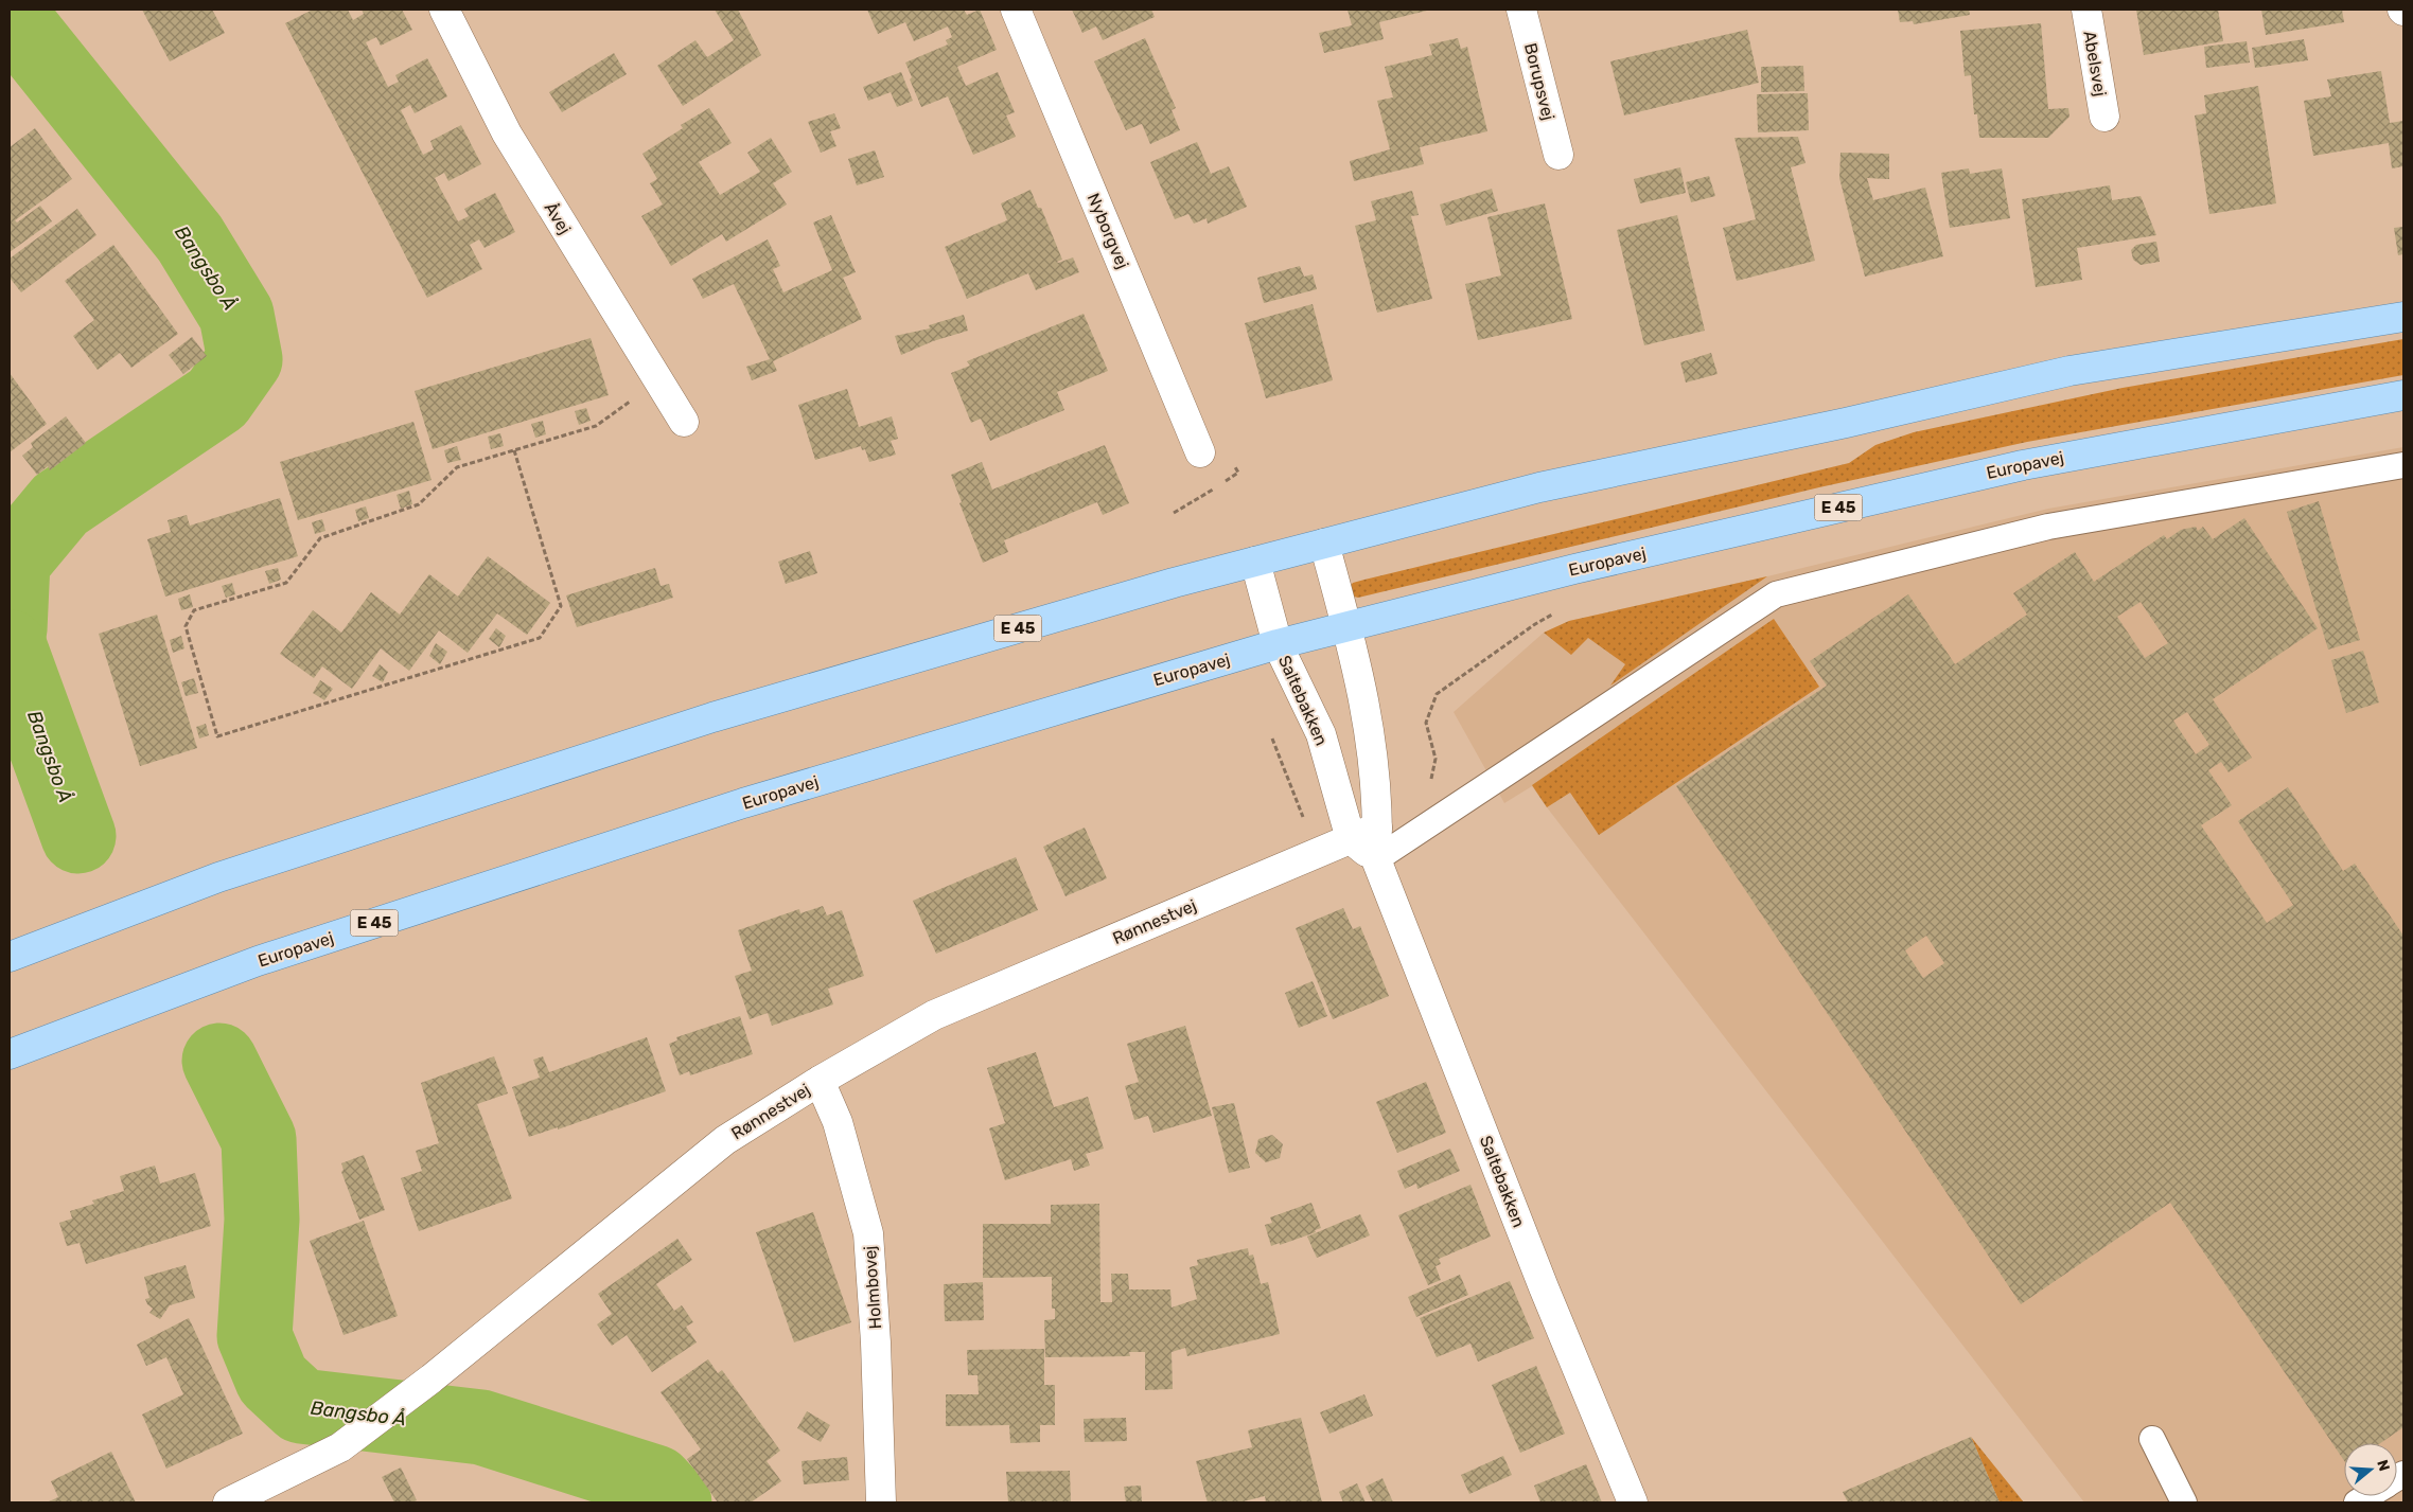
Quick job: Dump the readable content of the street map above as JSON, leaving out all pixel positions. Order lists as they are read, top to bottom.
{
  "streets": {
    "main road": ["Europavej", "E 45"],
    "street": [
      "Abelsvej",
      "Borupsvej",
      "Åvej",
      "Nyborgvej",
      "Saltebakken",
      "Rønnestvej",
      "Holmbovej"
    ]
  },
  "crossings": [
    ["Europavej", "Saltebakken"],
    ["E 45", "Saltebakken"],
    ["Saltebakken", "Rønnestvej"],
    ["Rønnestvej", "Holmbovej"]
  ],
  "water": ["Bangsbo Å"],
  "north": "right"
}
